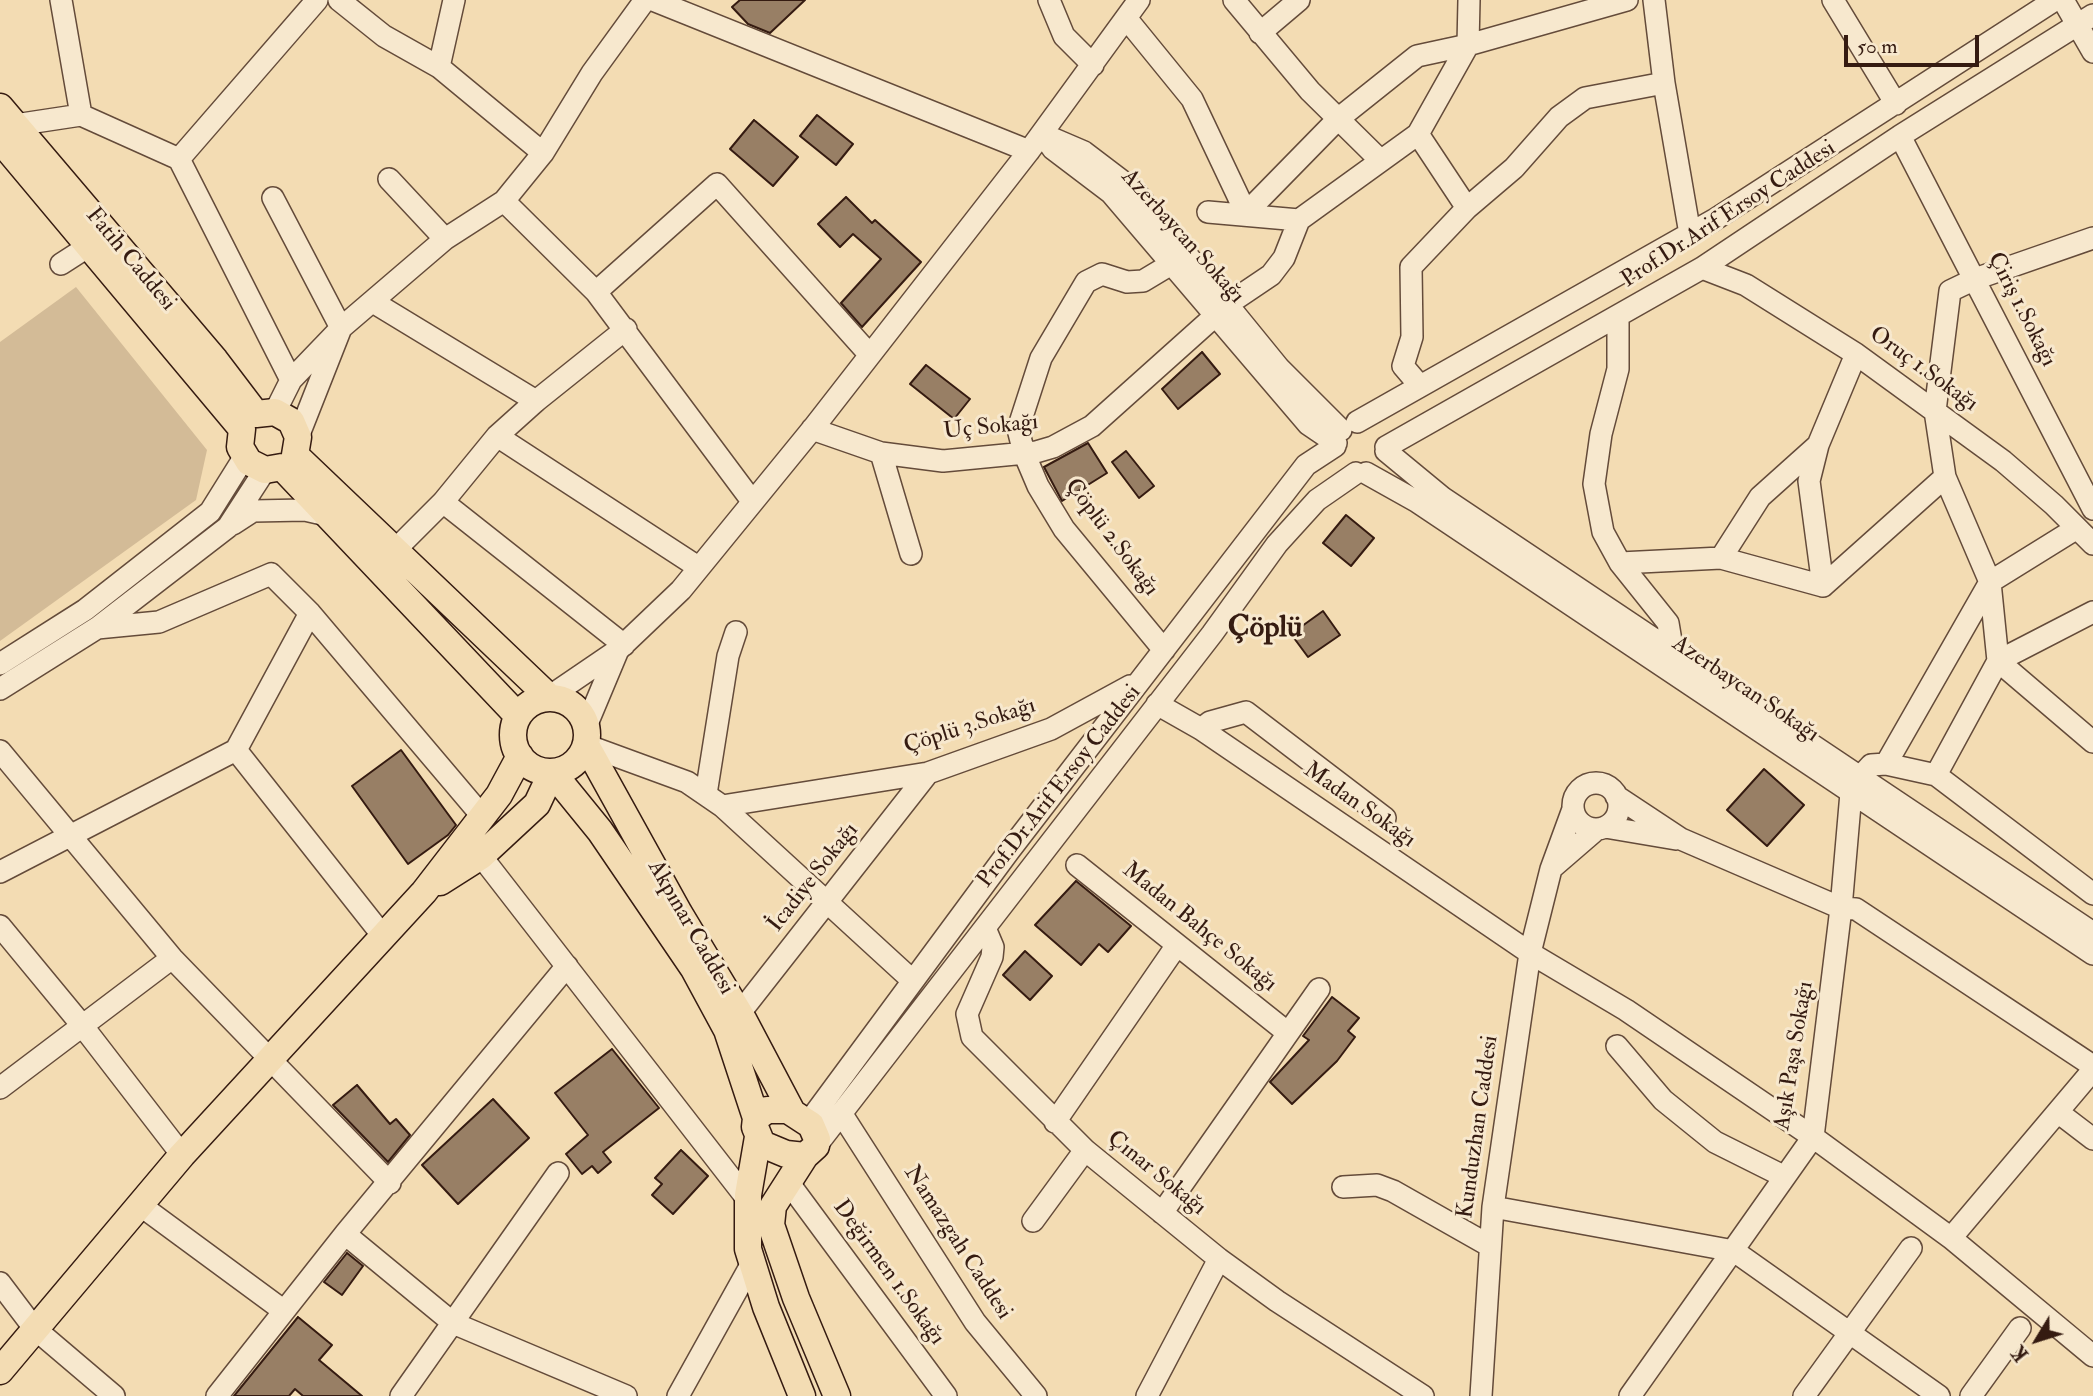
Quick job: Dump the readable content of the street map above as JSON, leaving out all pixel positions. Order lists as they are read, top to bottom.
{
  "streets": {
    "main road": ["Fatih Caddesi", "Akpınar Caddesi"],
    "street": [
      "Prof.Dr.Arif Ersoy Caddesi",
      "Azerbaycan Sokağı",
      "Çiriş 1.Sokağı",
      "Oruç 1.Sokağı",
      "Uç Sokağı",
      "Çöplü 2.Sokağı",
      "Çöplü 3.Sokağı",
      "Madan Sokağı",
      "İcadiye Sokağı",
      "Madan Bahçe Sokağı",
      "Aşık Paşa Sokağı",
      "Kunduzhan Caddesi",
      "Çınar Sokağı",
      "Namazgah Caddesi",
      "Değirmen 1.Sokağı"
    ]
  },
  "crossings": [
    ["Prof.Dr.Arif Ersoy Caddesi", "Azerbaycan Sokağı"],
    ["Prof.Dr.Arif Ersoy Caddesi", "Çiriş 1.Sokağı"],
    ["Prof.Dr.Arif Ersoy Caddesi", "Oruç 1.Sokağı"],
    ["Prof.Dr.Arif Ersoy Caddesi", "Çöplü 2.Sokağı"],
    ["Prof.Dr.Arif Ersoy Caddesi", "Çöplü 3.Sokağı"],
    ["Prof.Dr.Arif Ersoy Caddesi", "Madan Sokağı"],
    ["Prof.Dr.Arif Ersoy Caddesi", "Akpınar Caddesi"],
    ["Prof.Dr.Arif Ersoy Caddesi", "Çınar Sokağı"],
    ["Prof.Dr.Arif Ersoy Caddesi", "Namazgah Caddesi"],
    ["Azerbaycan Sokağı", "Uç Sokağı"],
    ["Azerbaycan Sokağı", "Aşık Paşa Sokağı"],
    ["Fatih Caddesi", "Akpınar Caddesi"],
    ["Uç Sokağı", "Çöplü 2.Sokağı"],
    ["Çöplü 3.Sokağı", "İcadiye Sokağı"],
    ["Madan Sokağı", "Aşık Paşa Sokağı"],
    ["Madan Sokağı", "Kunduzhan Caddesi"],
    ["İcadiye Sokağı", "Akpınar Caddesi"]
  ],
  "districts": ["Çöplü"],
  "scale_bar": "50 m",
  "north": "bottom left"
}
